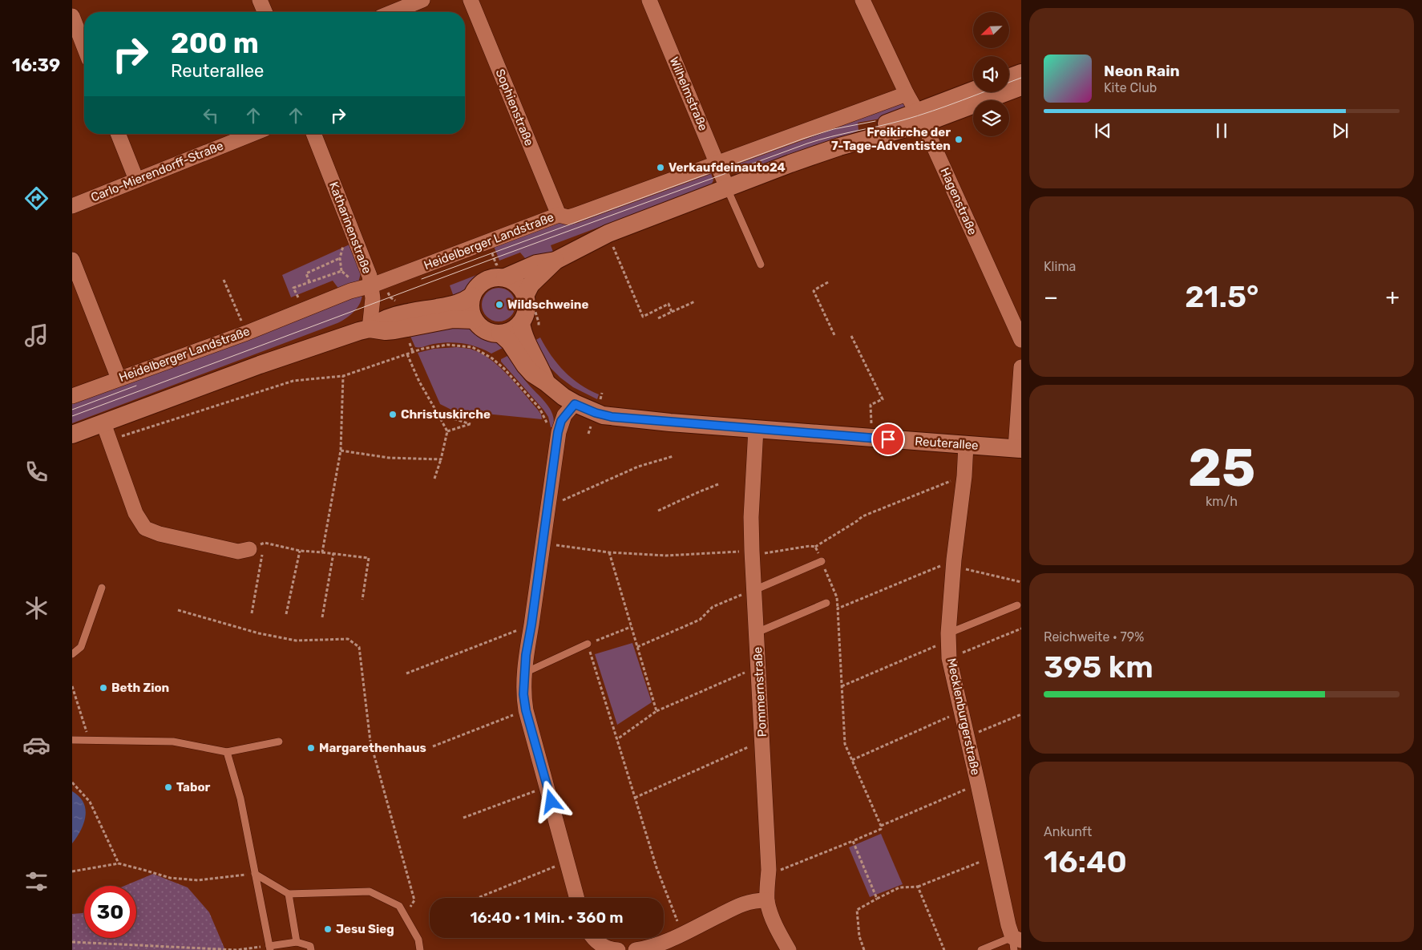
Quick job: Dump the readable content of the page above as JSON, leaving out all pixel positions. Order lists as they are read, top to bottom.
{
  "streets": {
    "street": [
      "Wilhelmstraße",
      "Sophienstraße",
      "Carlo-Mierendorff-Straße",
      "Hagenstraße",
      "Katharinenstraße",
      "Heidelberger Landstraße",
      "Reuterallee",
      "Pommernstraße",
      "Mecklenburgerstraße"
    ]
  },
  "crossings": [
    ["Wilhelmstraße", "Heidelberger Landstraße"],
    ["Sophienstraße", "Heidelberger Landstraße"],
    ["Hagenstraße", "Heidelberger Landstraße"],
    ["Katharinenstraße", "Heidelberger Landstraße"],
    ["Reuterallee", "Pommernstraße"],
    ["Reuterallee", "Mecklenburgerstraße"]
  ],
  "places": [
    "Freikirche der 7-Tage-Adventisten",
    "Verkaufdeinauto24",
    "Wildschweine",
    "Christuskirche",
    "Beth Zion",
    "Margarethenhaus",
    "Tabor",
    "Jesu Sieg"
  ],
  "north": "bottom left",
  "page": {
    "tabs": "16:39",
    "turn": ["200 m", "Reuterallee"],
    "song": ["Neon Rain", "Kite Club"],
    "tile": [
      "Klima",
      ["25", "km/h"],
      ["Reichweite · 79%", "395 km"],
      ["Ankunft", "16:40"]
    ],
    "heat": ["−", "21.5°", "+"],
    "limit": "30",
    "trip": "16:40 · 1 Min. · 360 m"
  }
}
